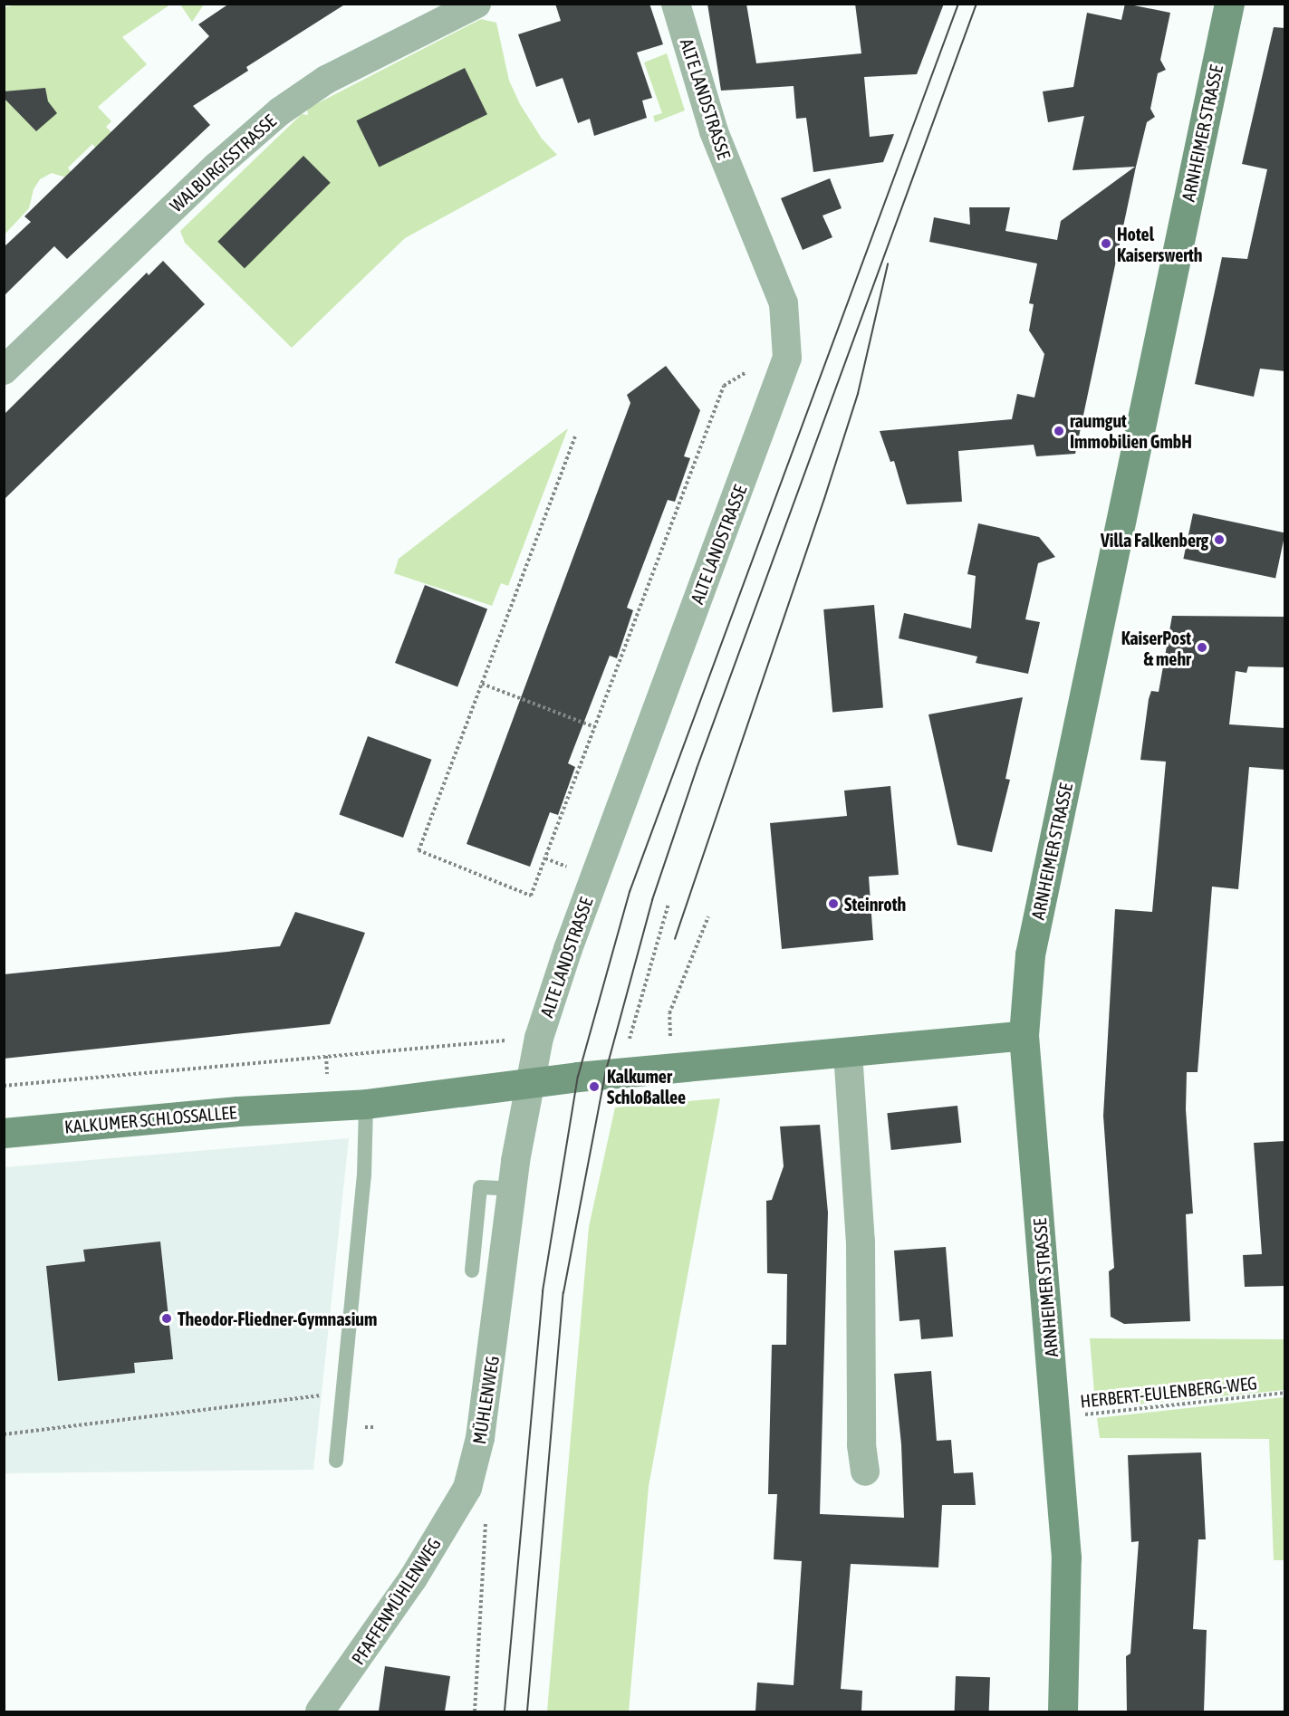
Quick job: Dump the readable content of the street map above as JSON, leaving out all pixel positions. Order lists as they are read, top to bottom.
{
  "streets": {
    "main road": ["ARNHEIMER STRASSE", "KALKUMER SCHLOSSALLEE"],
    "street": [
      "ALTE LANDSTRASSE",
      "WALBURGISSTRASSE",
      "MÜHLENWEG",
      "PFAFFENMÜHLENWEG"
    ],
    "path": ["HERBERT-EULENBERG-WEG"]
  },
  "crossings": [
    ["ALTE LANDSTRASSE", "KALKUMER SCHLOSSALLEE"],
    ["ALTE LANDSTRASSE", "MÜHLENWEG"],
    ["ARNHEIMER STRASSE", "KALKUMER SCHLOSSALLEE"],
    ["ARNHEIMER STRASSE", "HERBERT-EULENBERG-WEG"],
    ["KALKUMER SCHLOSSALLEE", "MÜHLENWEG"],
    ["MÜHLENWEG", "PFAFFENMÜHLENWEG"]
  ],
  "places": [
    "Hotel Kaiserswerth",
    "raumgut Immobilien GmbH",
    "Villa Falkenberg",
    "KaiserPost & mehr",
    "Steinroth",
    "Kalkumer Schloßallee",
    "Theodor-Fliedner-Gymnasium"
  ]
}
